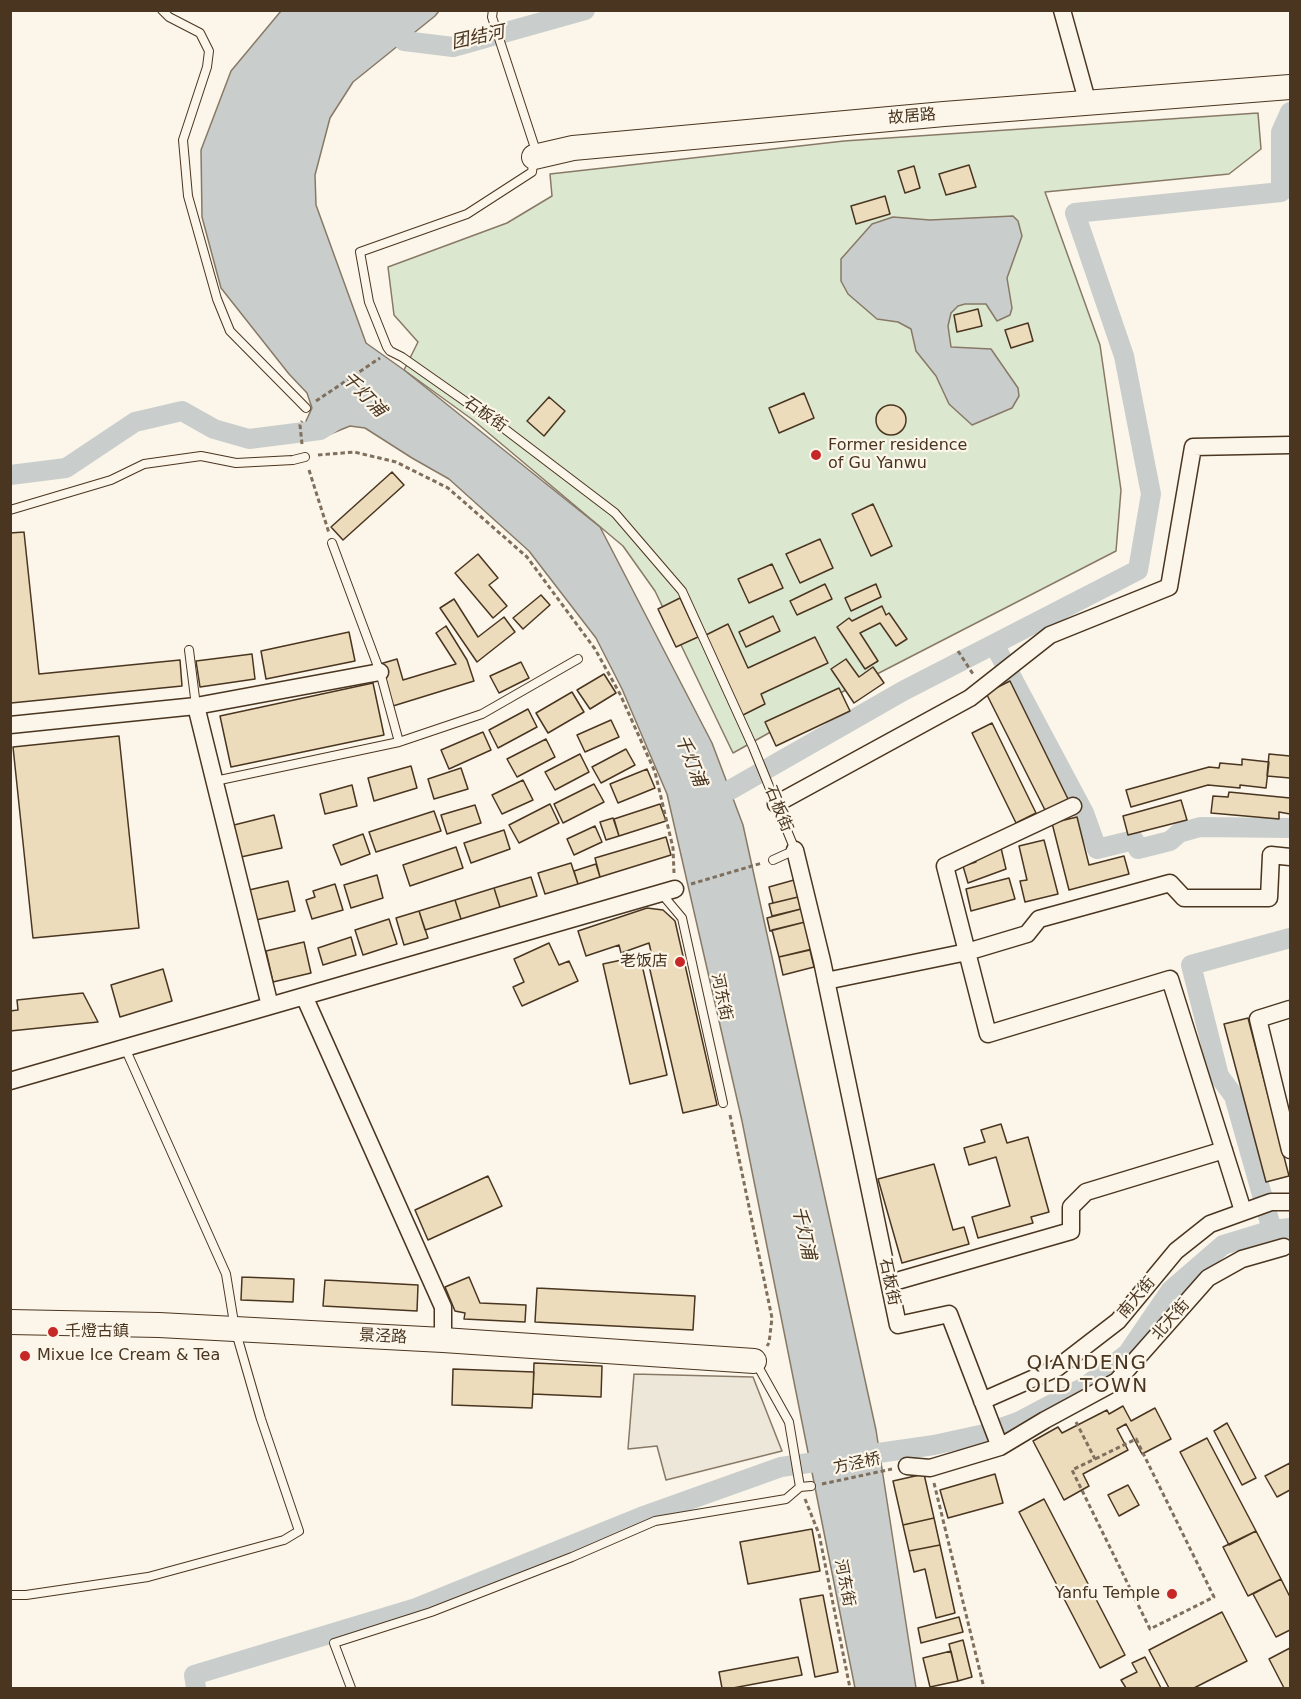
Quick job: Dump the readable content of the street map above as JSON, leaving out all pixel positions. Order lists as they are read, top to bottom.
{
  "streets": {
    "street": [
      "故居路",
      "石板街",
      "南大街",
      "北大街",
      "景泾路"
    ],
    "lane": ["河东街"],
    "path": ["方泾桥"]
  },
  "crossings": [
    ["石板街", "南大街"],
    ["石板街", "北大街"],
    ["北大街", "方泾桥"]
  ],
  "districts": ["QIANDENG OLD TOWN"],
  "water": ["团结河", "千灯浦"],
  "places": [
    "Former residence of Gu Yanwu",
    "老饭店",
    "千燈古鎮",
    "Mixue Ice Cream & Tea",
    "Yanfu Temple"
  ]
}
